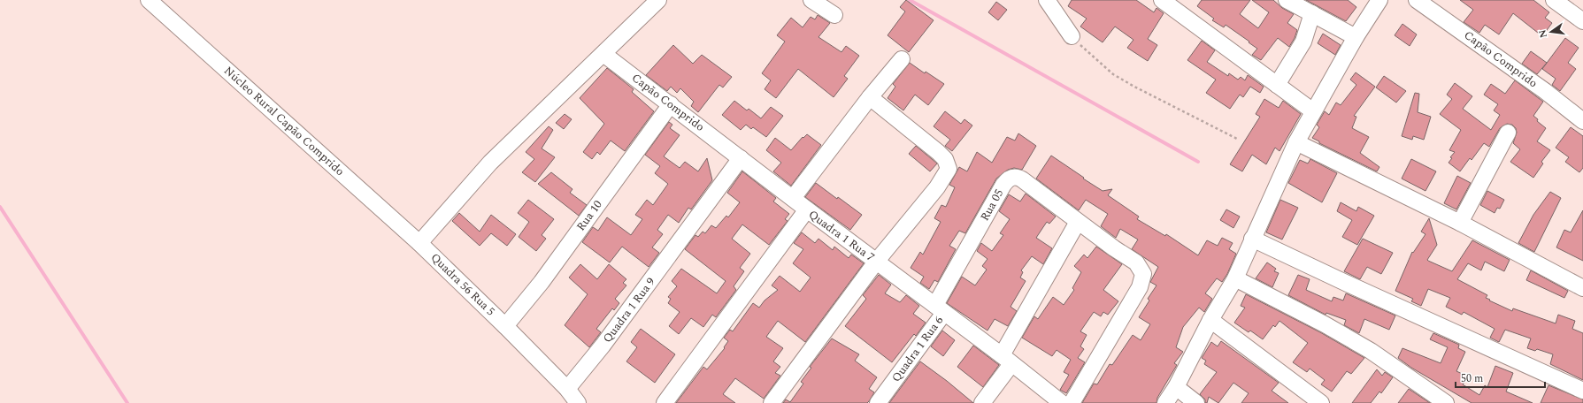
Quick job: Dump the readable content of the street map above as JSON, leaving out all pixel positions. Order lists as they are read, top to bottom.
{
  "streets": {
    "street": [
      "Capão Comprido",
      "Núcleo Rural Capão Comprido",
      "Rua 05",
      "Rua 10",
      "Quadra 1 Rua 7",
      "Quadra 56 Rua 5",
      "Quadra 1 Rua 9",
      "Quadra 1 Rua 6"
    ]
  },
  "crossings": [
    ["Capão Comprido", "Rua 10"],
    ["Capão Comprido", "Quadra 1 Rua 7"],
    ["Capão Comprido", "Quadra 1 Rua 9"],
    ["Núcleo Rural Capão Comprido", "Quadra 56 Rua 5"],
    ["Rua 05", "Quadra 1 Rua 6"],
    ["Rua 10", "Quadra 56 Rua 5"],
    ["Quadra 1 Rua 7", "Quadra 1 Rua 6"]
  ],
  "scale_bar": "50 m",
  "north": "left"
}
